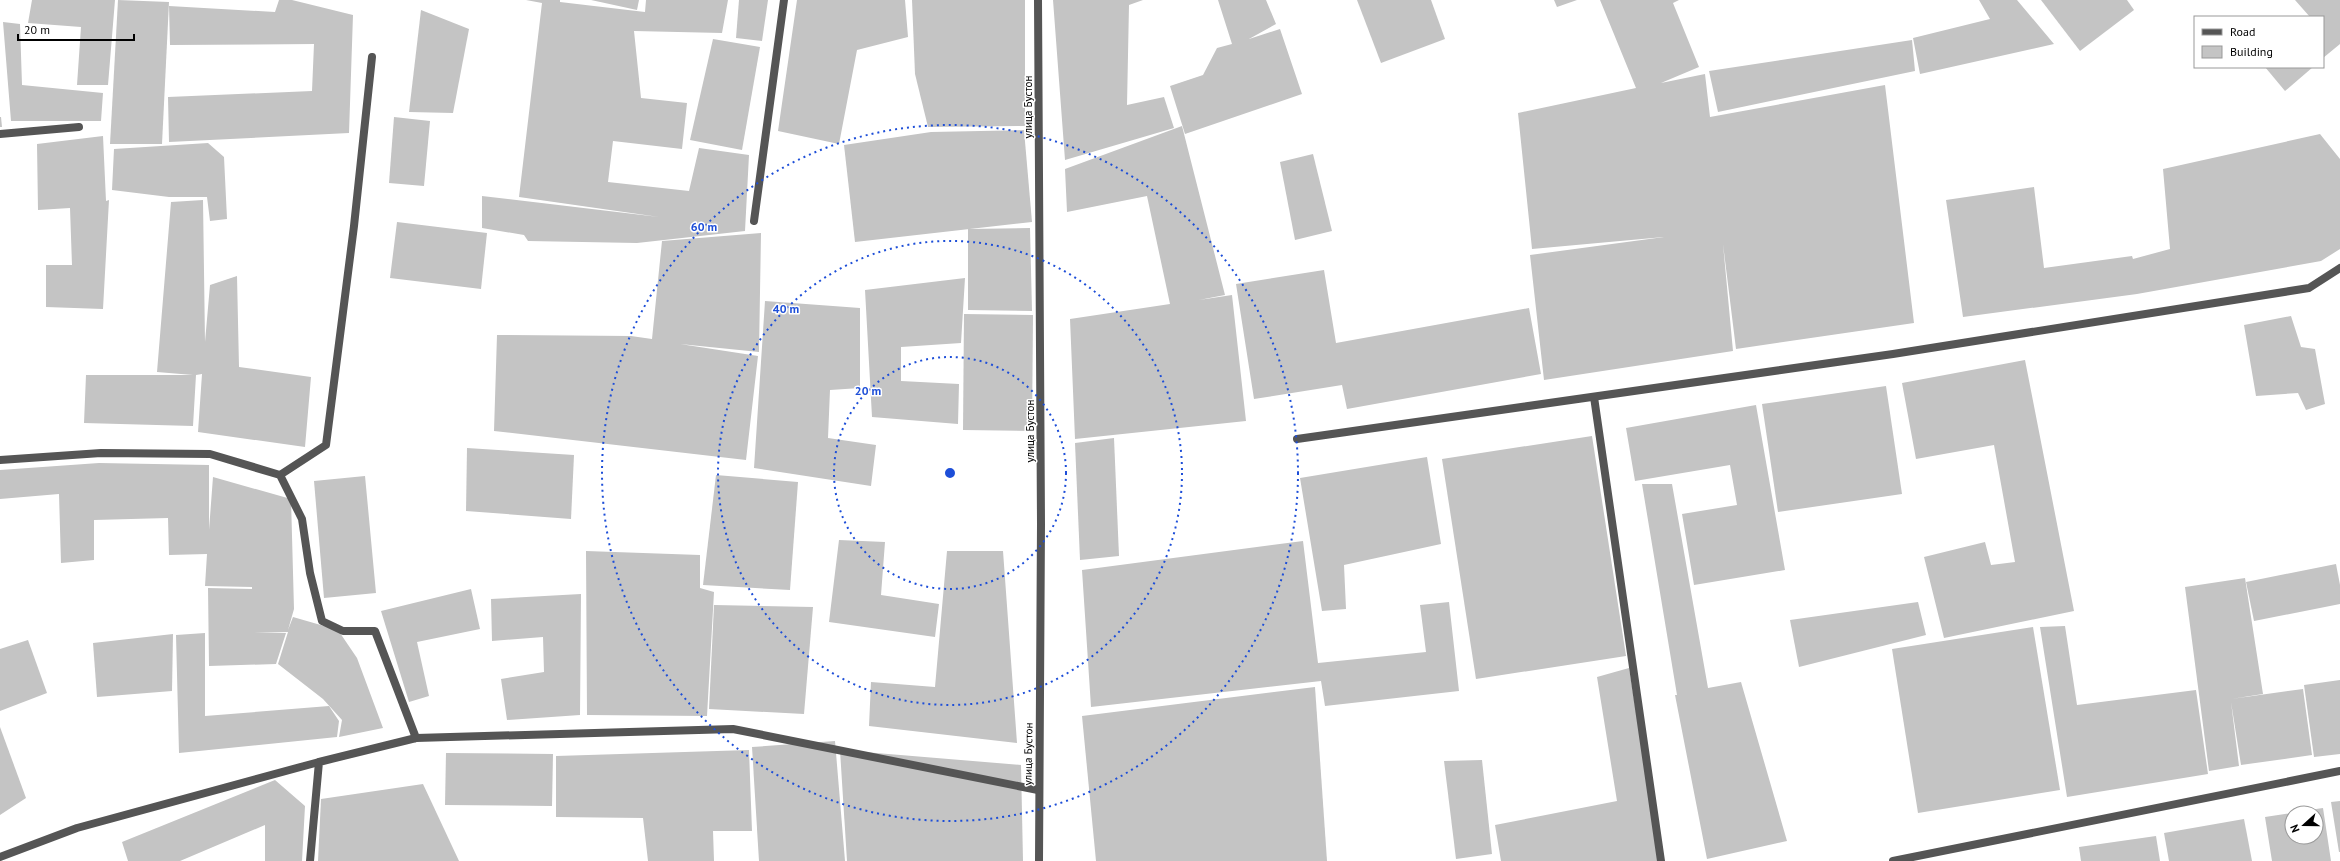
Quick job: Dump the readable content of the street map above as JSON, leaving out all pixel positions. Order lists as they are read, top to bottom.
{
  "streets": {
    "street": ["улица Бустон"]
  },
  "legend": ["Road", "Building"],
  "scale_bar": "20 m",
  "north": "left",
  "rings": ["60 m", "40 m", "20 m"]
}
